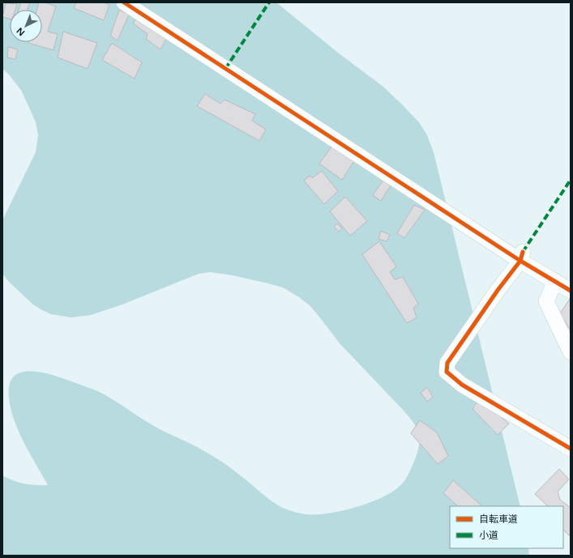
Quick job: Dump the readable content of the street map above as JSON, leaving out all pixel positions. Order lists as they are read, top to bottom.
{
  "legend": ["自転車道", "小道"],
  "north": "bottom left"
}
